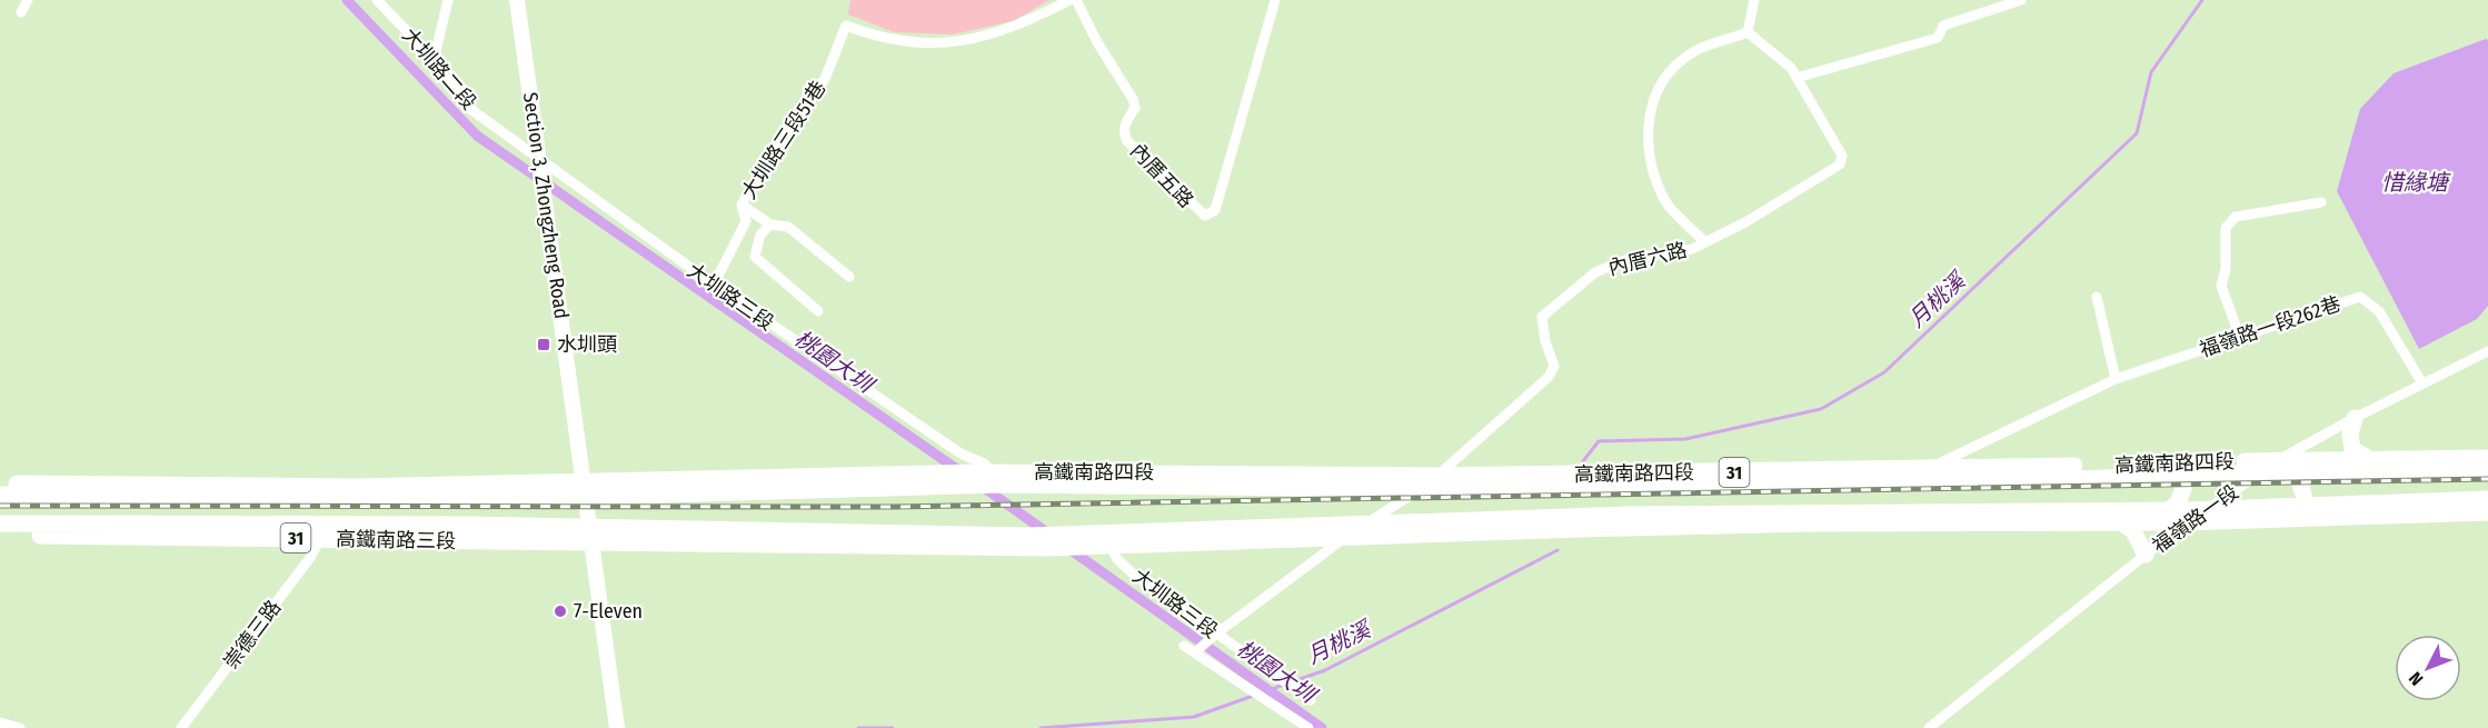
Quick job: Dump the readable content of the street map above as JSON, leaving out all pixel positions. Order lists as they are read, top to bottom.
{
  "streets": {
    "main road": [
      "Section 3, Zhongzheng Road",
      "高鐵南路四段",
      "31",
      "高鐵南路三段"
    ],
    "street": [
      "大圳路二段",
      "大圳路三段51巷",
      "內厝五路",
      "內厝六路",
      "大圳路三段",
      "福嶺路一段262巷",
      "福嶺路一段",
      "崇德三路"
    ]
  },
  "crossings": [
    ["大圳路二段", "Section 3, Zhongzheng Road"],
    ["大圳路二段", "大圳路三段"],
    ["大圳路三段51巷", "大圳路三段"],
    ["Section 3, Zhongzheng Road", "大圳路三段"],
    ["Section 3, Zhongzheng Road", "高鐵南路四段"],
    ["Section 3, Zhongzheng Road", "31"],
    ["Section 3, Zhongzheng Road", "高鐵南路三段"],
    ["內厝六路", "高鐵南路四段"],
    ["大圳路三段", "高鐵南路四段"],
    ["大圳路三段", "31"],
    ["福嶺路一段262巷", "高鐵南路四段"],
    ["福嶺路一段262巷", "福嶺路一段"],
    ["高鐵南路四段", "31"],
    ["高鐵南路四段", "福嶺路一段"],
    ["高鐵南路四段", "高鐵南路三段"],
    ["31", "福嶺路一段"],
    ["31", "高鐵南路三段"],
    ["高鐵南路三段", "崇德三路"]
  ],
  "water": ["惜緣塘", "月桃溪", "桃園大圳"],
  "places": {
    "transit": ["水圳頭"],
    "other": ["7-Eleven"]
  },
  "north": "bottom left"
}
